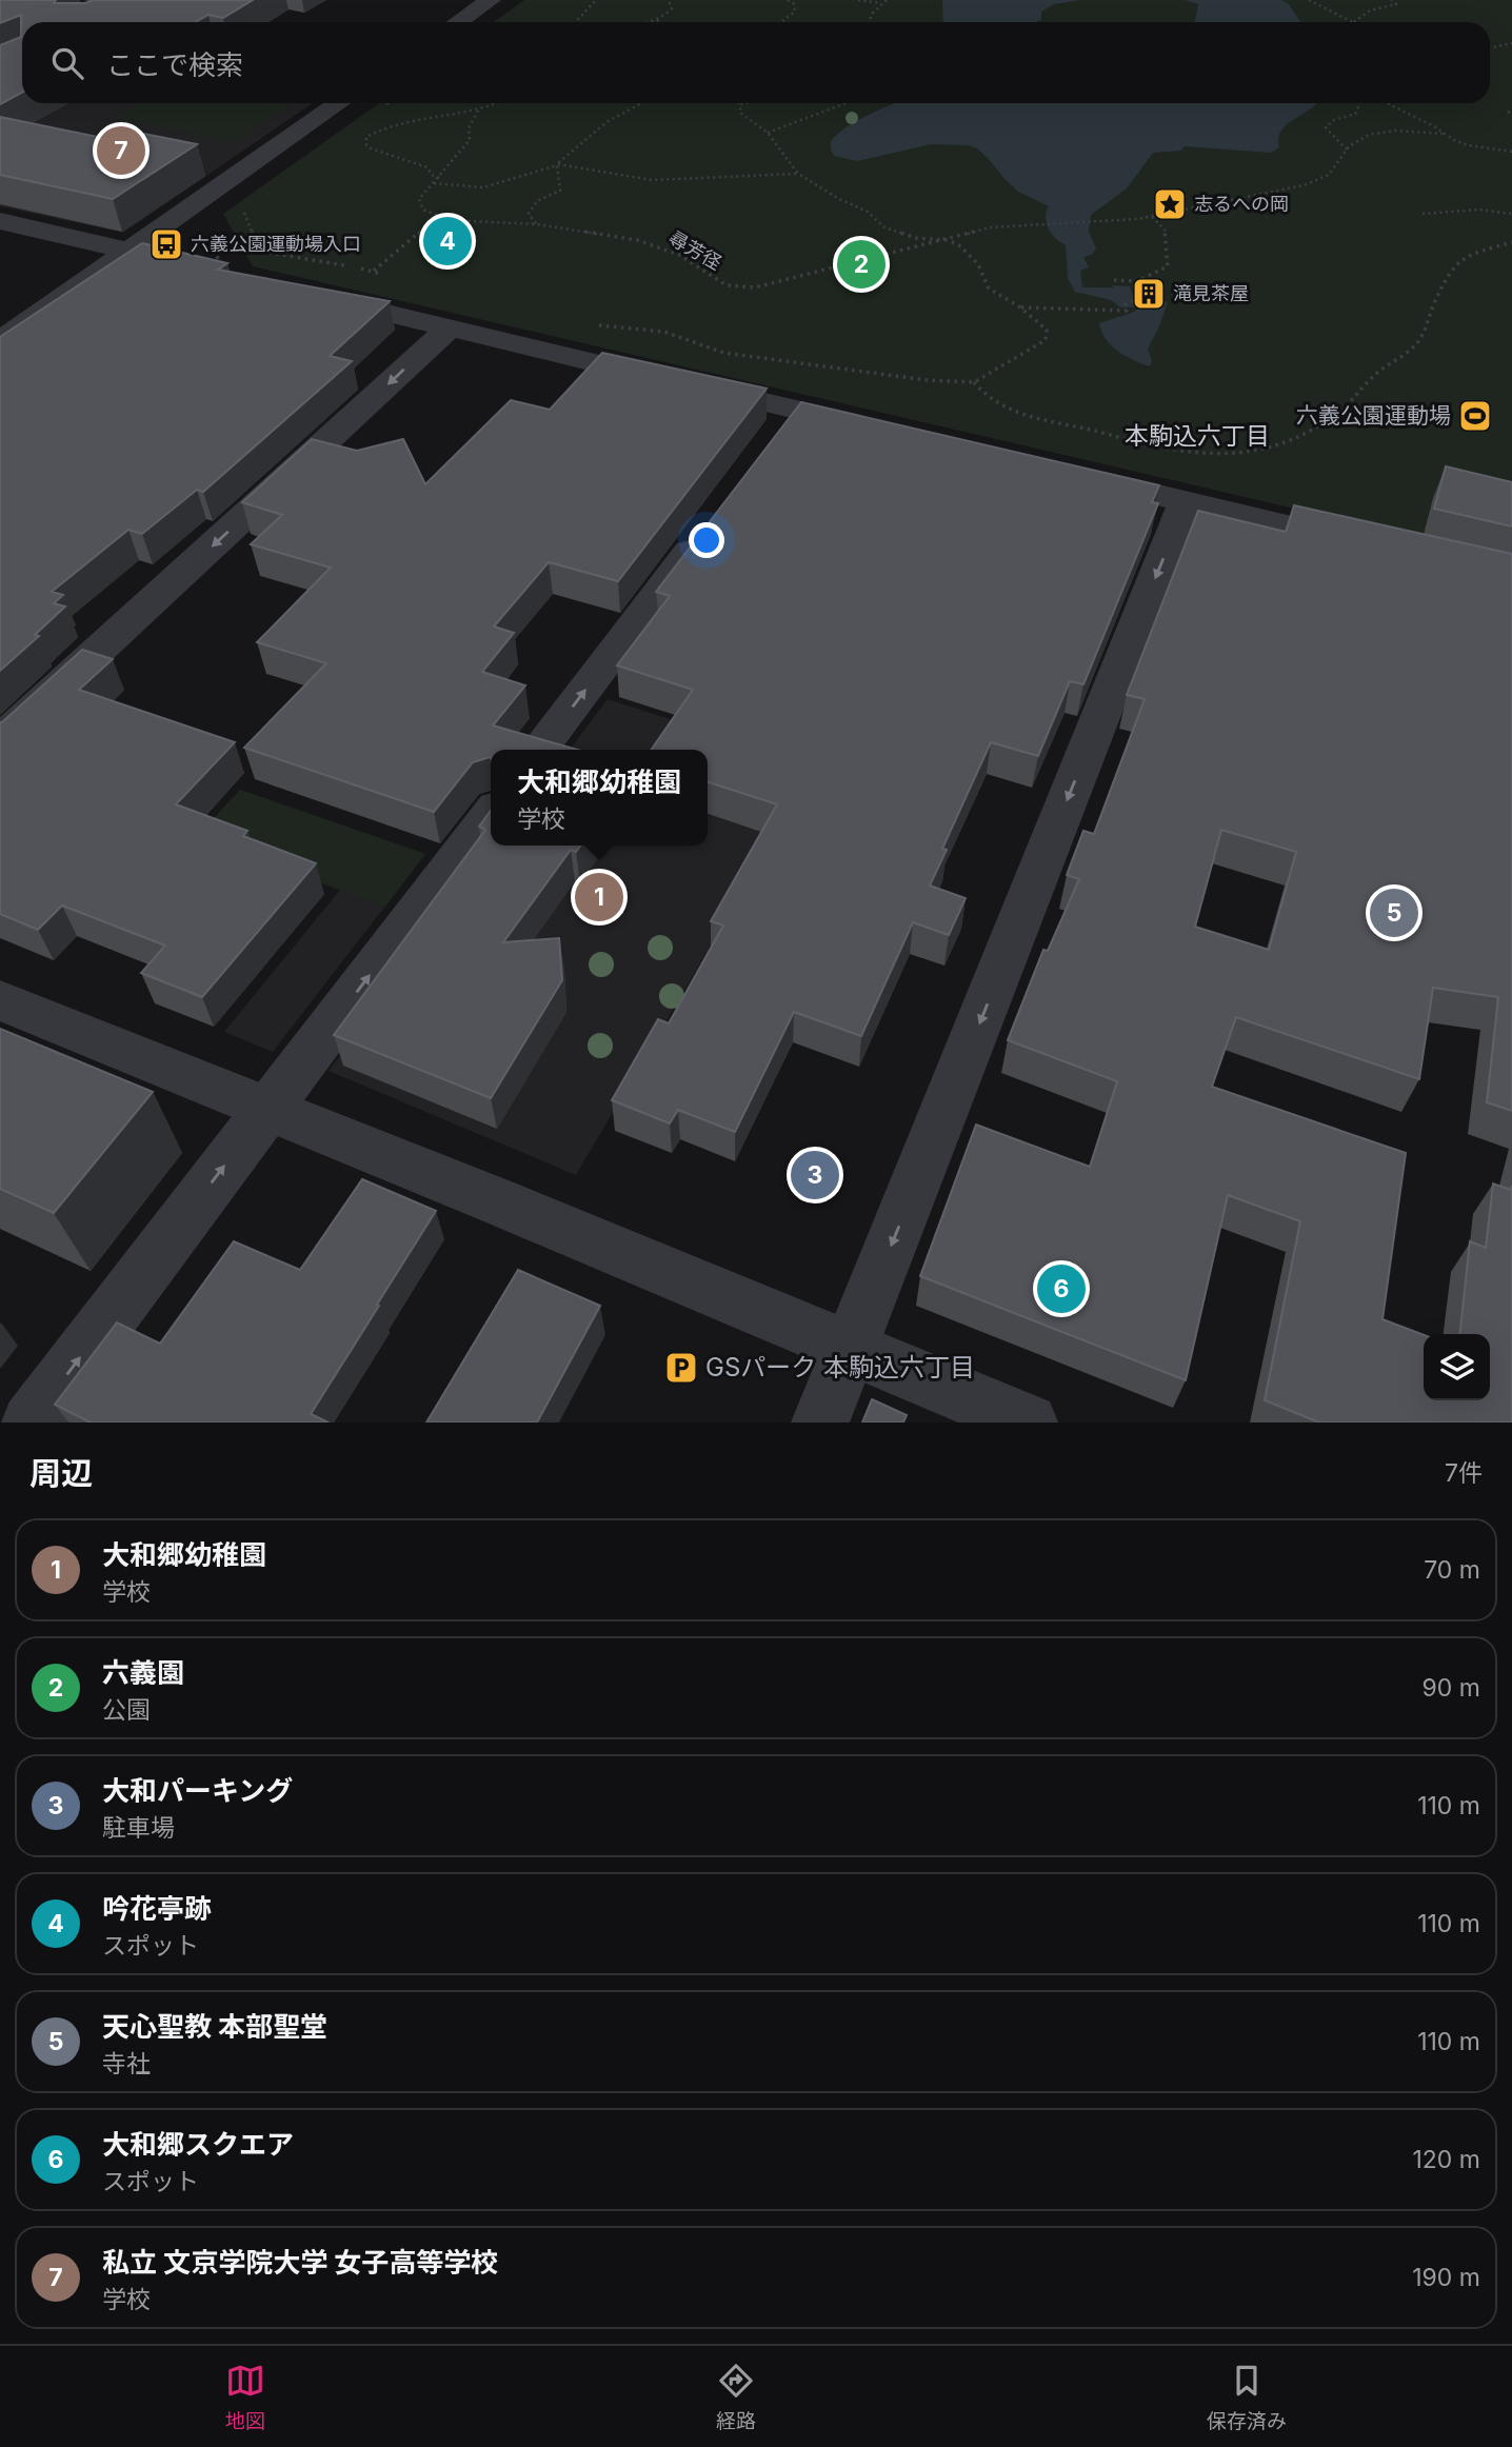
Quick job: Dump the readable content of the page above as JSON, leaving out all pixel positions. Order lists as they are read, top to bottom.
{
  "streets": {
    "path": ["尋芳径"]
  },
  "districts": ["本駒込六丁目"],
  "places": {
    "place": ["志るへの岡"],
    "bus stop": ["六義公園運動場入口"],
    "building": ["滝見茶屋"],
    "sports": ["六義公園運動場"],
    "parking": ["GSパーク 本駒込六丁目"]
  },
  "page": {
    "search": "ここで検索",
    "pins": [
      "7",
      "4",
      "2",
      "1",
      "5",
      "3",
      "6"
    ],
    "popup": ["大和郷幼稚園", "学校"],
    "heading": ["周辺", "7件"],
    "list": [
      {
        "mark": "1",
        "name": "大和郷幼稚園",
        "note": "学校",
        "value": "70 m"
      },
      {
        "mark": "2",
        "name": "六義園",
        "note": "公園",
        "value": "90 m"
      },
      {
        "mark": "3",
        "name": "大和パーキング",
        "note": "駐車場",
        "value": "110 m"
      },
      {
        "mark": "4",
        "name": "吟花亭跡",
        "note": "スポット",
        "value": "110 m"
      },
      {
        "mark": "5",
        "name": "天心聖教 本部聖堂",
        "note": "寺社",
        "value": "110 m"
      },
      {
        "mark": "6",
        "name": "大和郷スクエア",
        "note": "スポット",
        "value": "120 m"
      },
      {
        "mark": "7",
        "name": "私立 文京学院大学 女子高等学校",
        "note": "学校",
        "value": "190 m"
      }
    ],
    "nav": ["地図", "経路", "保存済み"]
  }
}
